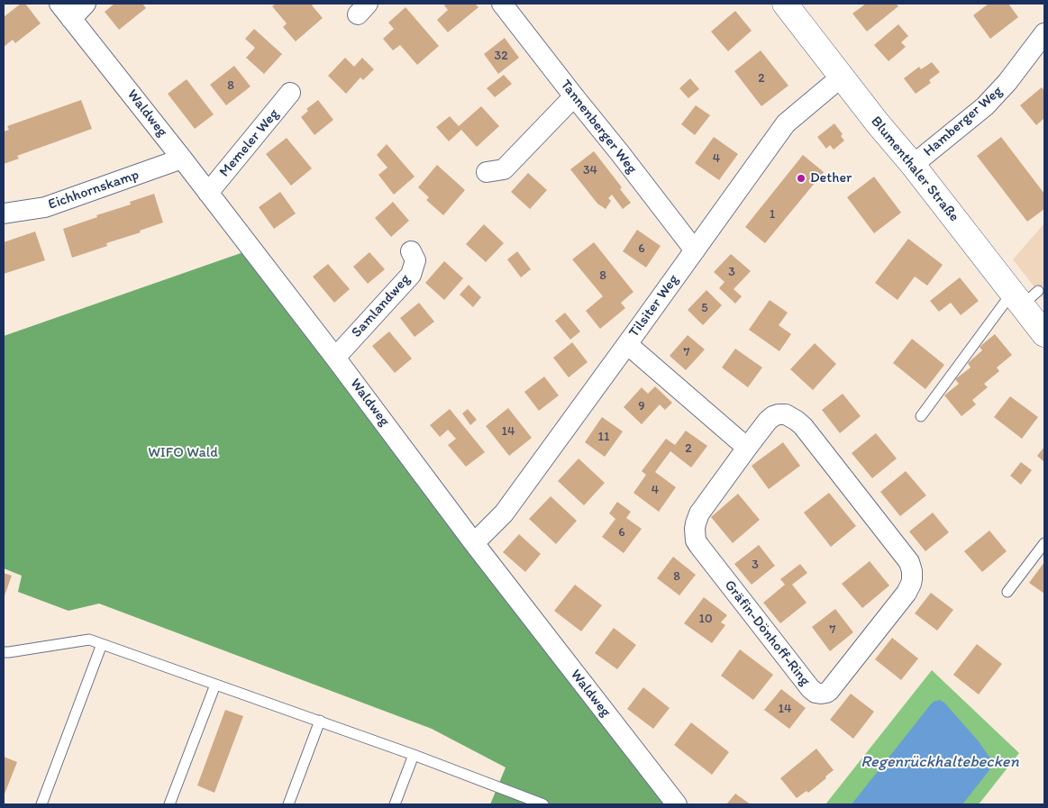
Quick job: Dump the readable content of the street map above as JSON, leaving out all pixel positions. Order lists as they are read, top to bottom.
{
  "streets": {
    "main road": ["Blumenthaler Straße"],
    "street": [
      "Waldweg",
      "Hamberger Weg",
      "Tannenberger Weg",
      "Memeler Weg",
      "Eichhornskamp",
      "Samlandweg",
      "Tilsiter Weg",
      "Gräfin-Dönhoff-Ring"
    ]
  },
  "crossings": [
    ["Waldweg", "Memeler Weg"],
    ["Waldweg", "Eichhornskamp"],
    ["Waldweg", "Samlandweg"],
    ["Waldweg", "Tilsiter Weg"],
    ["Hamberger Weg", "Blumenthaler Straße"],
    ["Tannenberger Weg", "Tilsiter Weg"],
    ["Blumenthaler Straße", "Tilsiter Weg"]
  ],
  "water": ["Regenrückhaltebecken"],
  "parks": ["WIFO Wald"],
  "places": ["Dether"],
  "house_numbers": [
    "32",
    "2",
    "8",
    "4",
    "34",
    "1",
    "6",
    "3",
    "8",
    "5",
    "7",
    "9",
    "14",
    "11",
    "2",
    "4",
    "6",
    "3",
    "8",
    "10",
    "7",
    "14"
  ]
}
